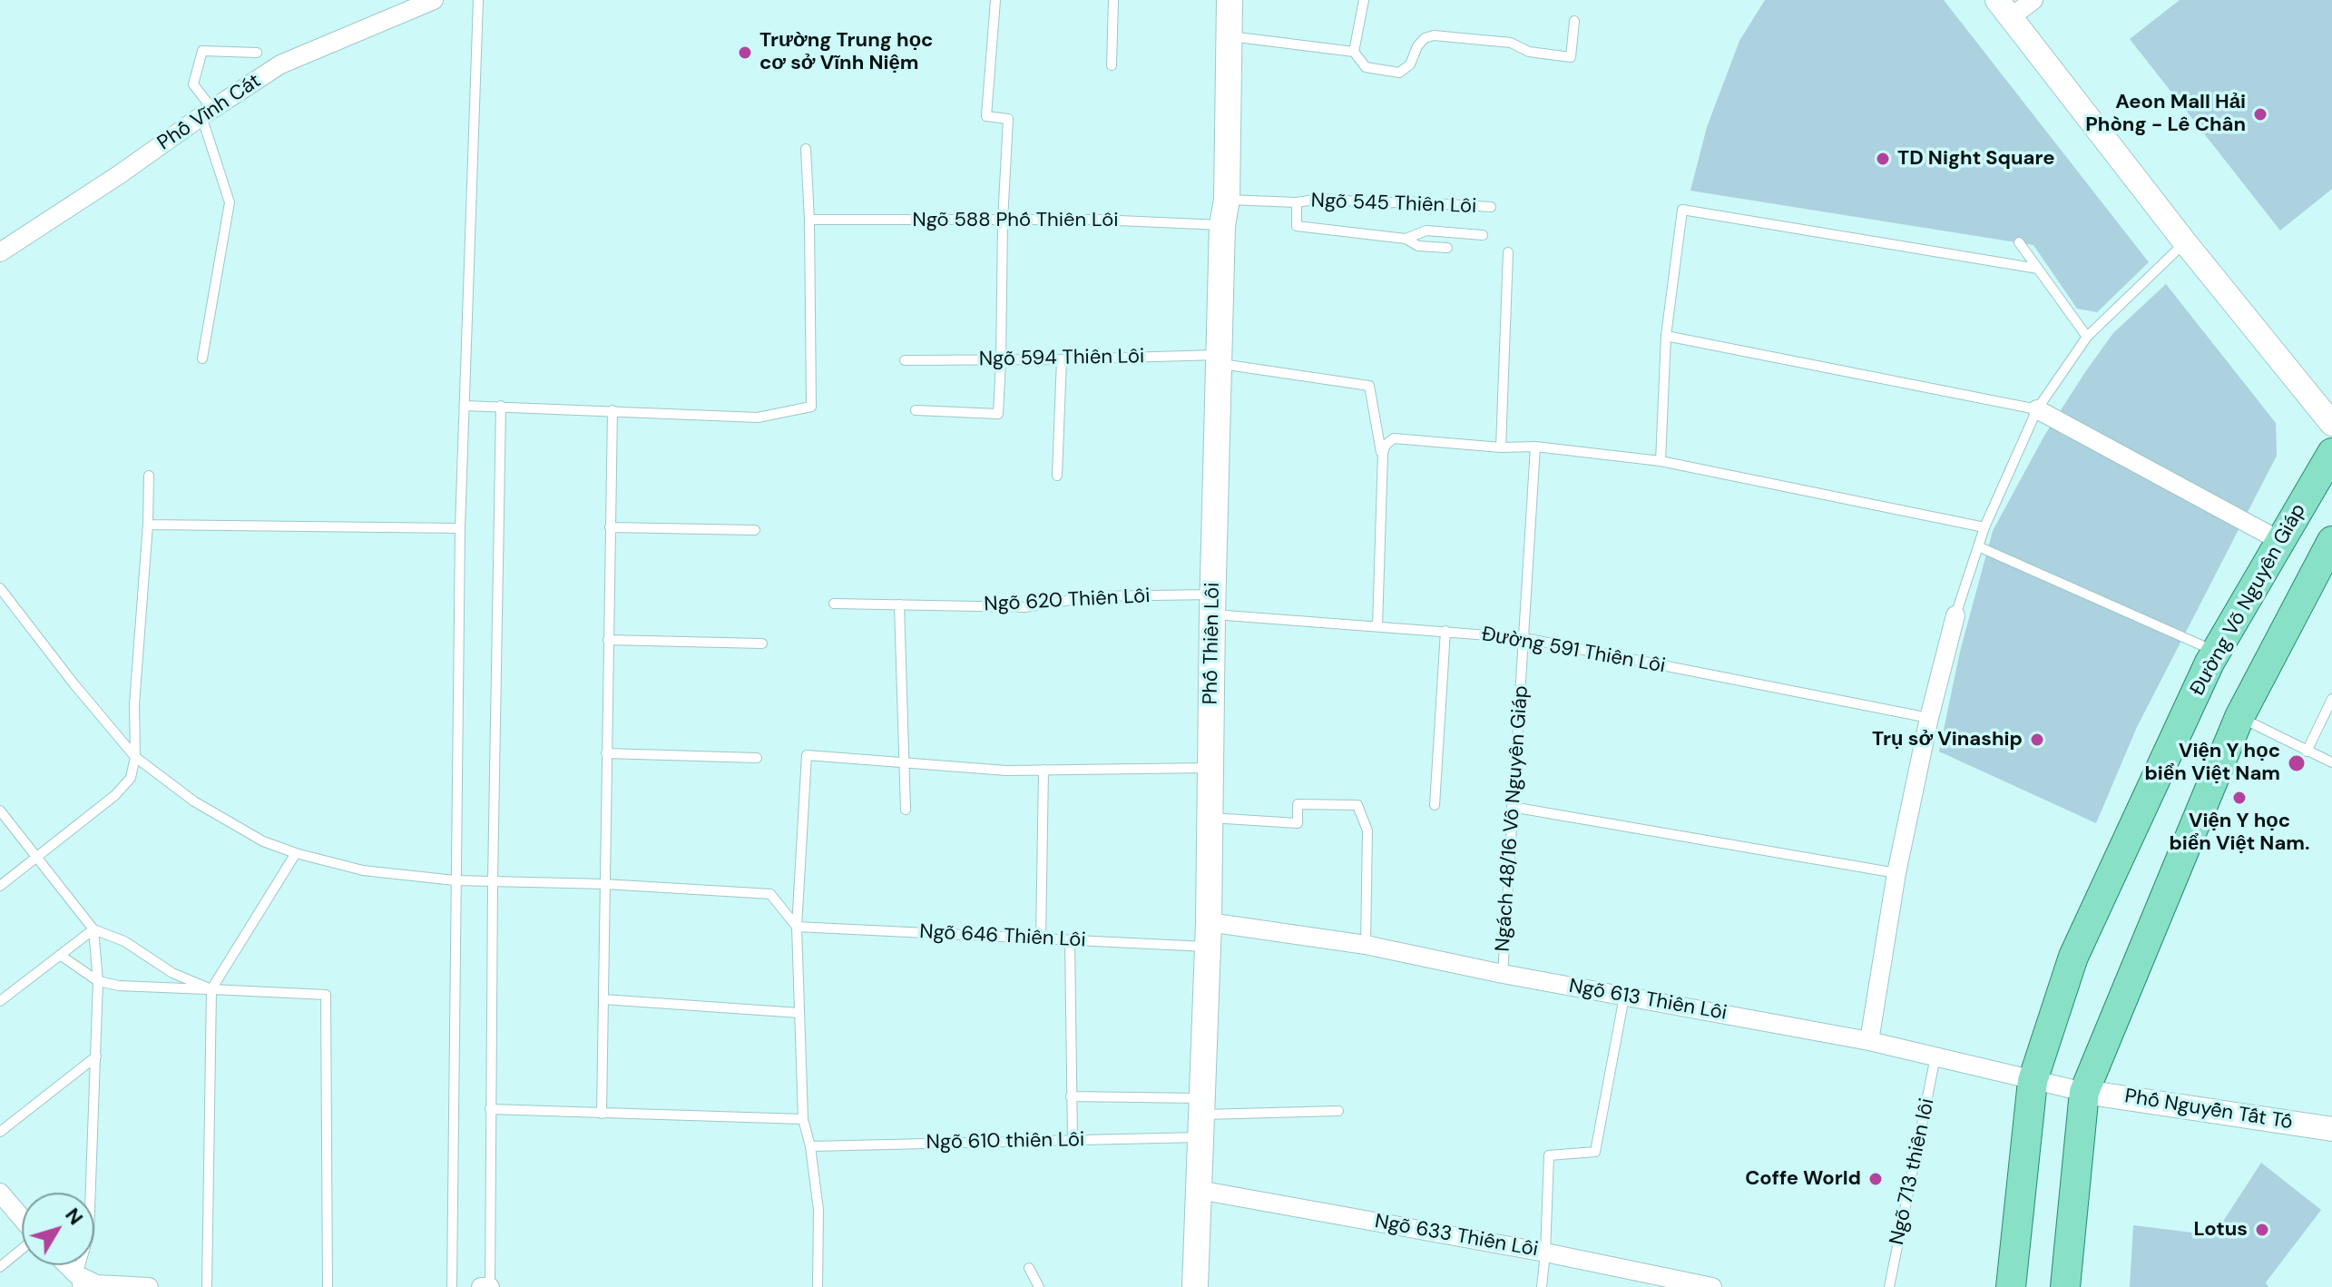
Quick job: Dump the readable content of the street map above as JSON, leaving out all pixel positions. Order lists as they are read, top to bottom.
{
  "streets": {
    "main road": ["Đường Võ Nguyên Giáp", "Phố Thiên Lôi"],
    "street": [
      "Phố Vĩnh Cát",
      "Ngõ 613 Thiên Lôi",
      "Phố Nguyễn Tất Tố",
      "Ngõ 633 Thiên Lôi"
    ],
    "lane": [
      "Ngõ 545 Thiên Lôi",
      "Ngõ 588 Phố Thiên Lôi",
      "Ngõ 594 Thiên Lôi",
      "Ngõ 620 Thiên Lôi",
      "Đường 591 Thiên Lôi",
      "Ngách 48/16 Vô Nguyên Giáp",
      "Ngõ 646 Thiên Lôi",
      "Ngõ 610 thiên Lôi",
      "Ngõ 713 thiên lôi"
    ]
  },
  "crossings": [
    ["Ngõ 545 Thiên Lôi", "Phố Thiên Lôi"],
    ["Ngõ 588 Phố Thiên Lôi", "Phố Thiên Lôi"],
    ["Ngõ 594 Thiên Lôi", "Phố Thiên Lôi"],
    ["Đường Võ Nguyên Giáp", "Ngõ 613 Thiên Lôi"],
    ["Ngõ 620 Thiên Lôi", "Phố Thiên Lôi"],
    ["Ngõ 620 Thiên Lôi", "Đường 591 Thiên Lôi"],
    ["Phố Thiên Lôi", "Đường 591 Thiên Lôi"],
    ["Phố Thiên Lôi", "Ngõ 646 Thiên Lôi"],
    ["Phố Thiên Lôi", "Ngõ 613 Thiên Lôi"],
    ["Phố Thiên Lôi", "Ngõ 610 thiên Lôi"],
    ["Phố Thiên Lôi", "Ngõ 633 Thiên Lôi"],
    ["Đường 591 Thiên Lôi", "Ngách 48/16 Vô Nguyên Giáp"],
    ["Ngách 48/16 Vô Nguyên Giáp", "Ngõ 613 Thiên Lôi"],
    ["Ngõ 646 Thiên Lôi", "Ngõ 613 Thiên Lôi"],
    ["Ngõ 613 Thiên Lôi", "Phố Nguyễn Tất Tố"],
    ["Ngõ 613 Thiên Lôi", "Ngõ 713 thiên lôi"]
  ],
  "places": [
    "Trường Trung học cơ sở Vĩnh Niệm",
    "Aeon Mall Hải Phòng - Lê Chân",
    "TD Night Square",
    "Trụ sở Vinaship",
    "Viện Y học biển Việt Nam",
    "Viện Y học biển Việt Nam.",
    "Coffe World",
    "Lotus"
  ],
  "north": "top right"
}
